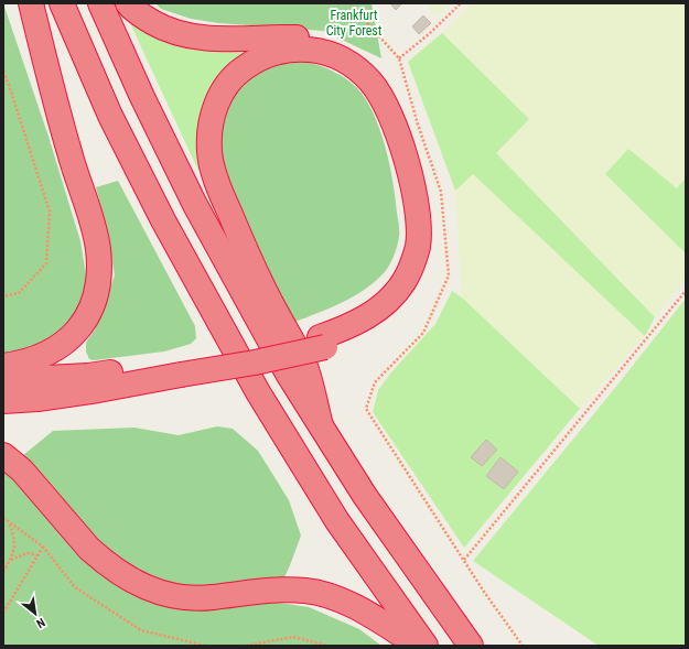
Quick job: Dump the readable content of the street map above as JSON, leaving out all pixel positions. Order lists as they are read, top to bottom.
{
  "parks": ["Frankfurt City Forest"],
  "north": "bottom right"
}
